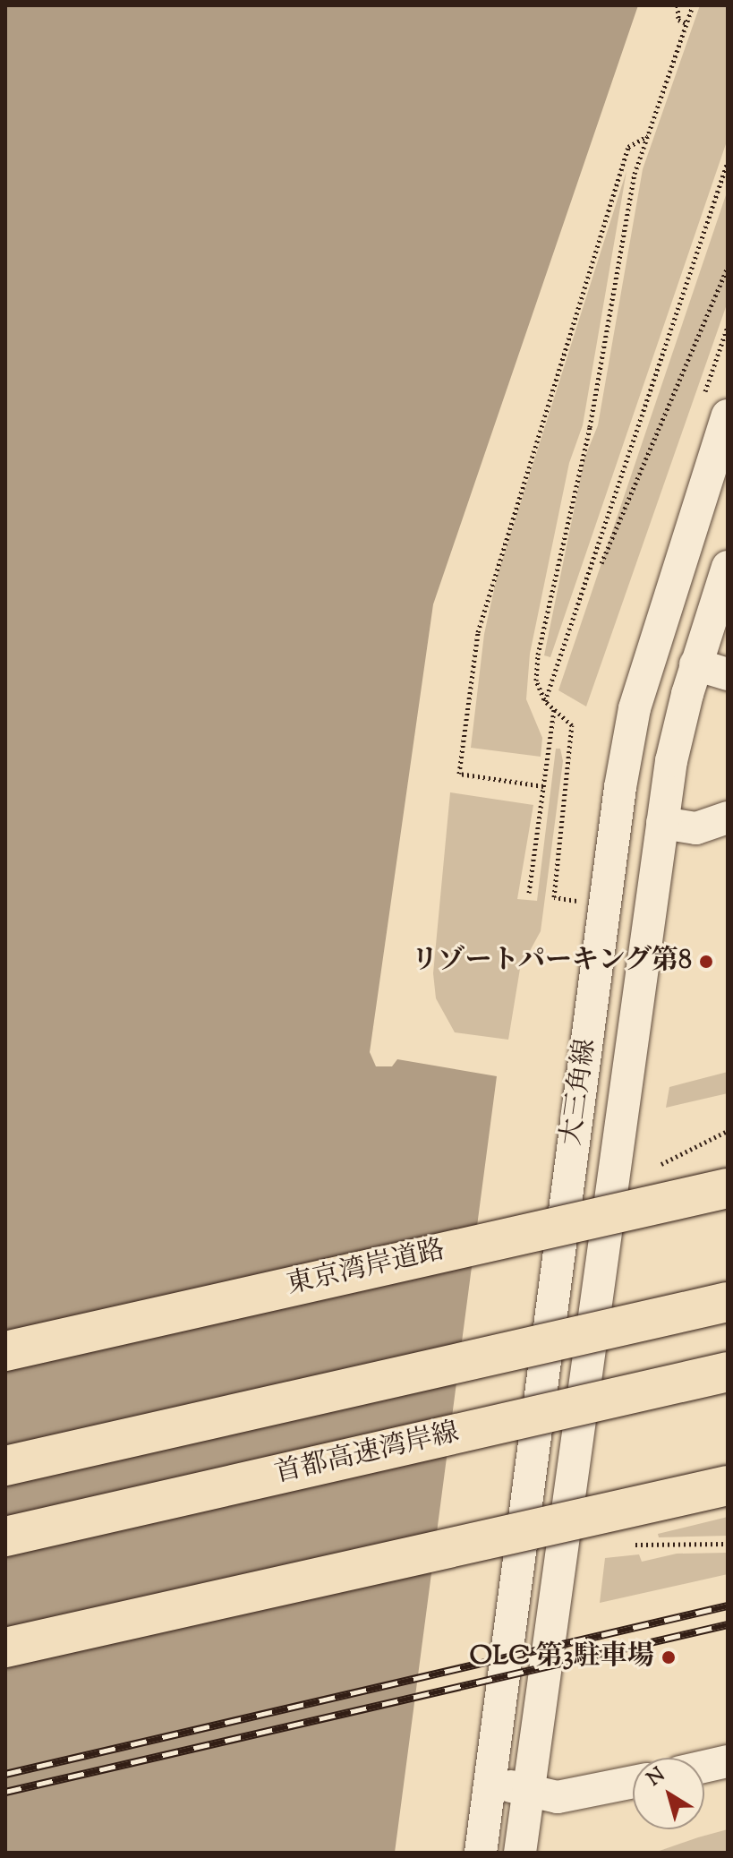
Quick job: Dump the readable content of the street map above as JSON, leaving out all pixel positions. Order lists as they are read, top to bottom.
{
  "streets": {
    "highway": ["東京湾岸道路", "首都高速湾岸線"],
    "street": ["大三角線"]
  },
  "places": ["リゾートパーキング第8", "OLC 第3駐車場"],
  "north": "top left"
}
